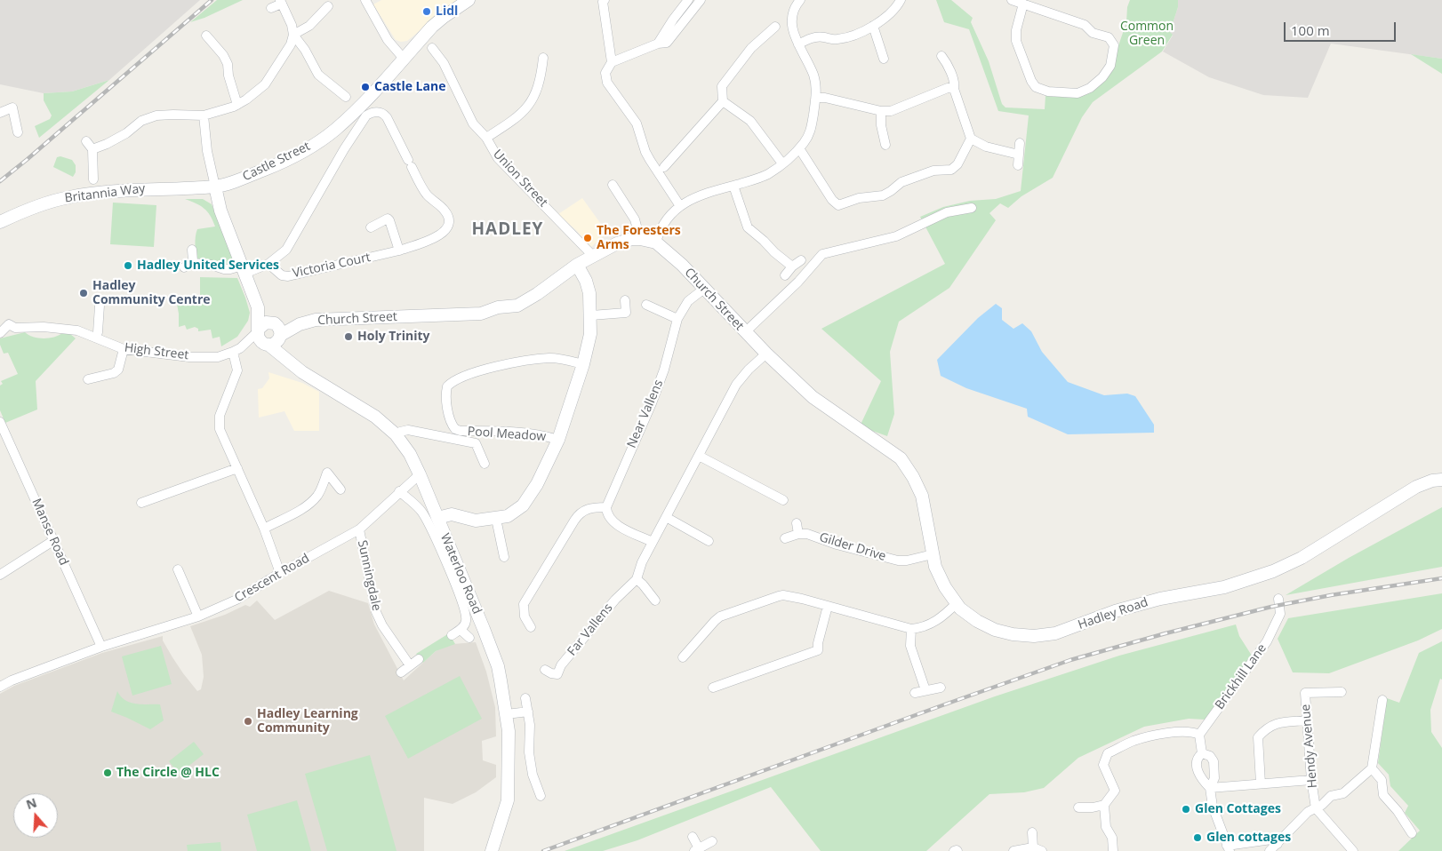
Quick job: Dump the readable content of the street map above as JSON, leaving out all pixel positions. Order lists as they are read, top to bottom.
{
  "streets": {
    "street": [
      "Castle Street",
      "Union Street",
      "Britannia Way",
      "Victoria Court",
      "Church Street",
      "High Street",
      "Near Vallens",
      "Pool Meadow",
      "Manse Road",
      "Gilder Drive",
      "Waterloo Road",
      "Sunningdale",
      "Crescent Road",
      "Hadley Road",
      "Far Vallens",
      "Brickhill Lane",
      "Hendy Avenue"
    ]
  },
  "crossings": [
    ["Castle Street", "Britannia Way"],
    ["Union Street", "Church Street"],
    ["Church Street", "High Street"],
    ["Church Street", "Near Vallens"],
    ["Church Street", "Pool Meadow"],
    ["Church Street", "Waterloo Road"],
    ["Church Street", "Hadley Road"],
    ["Church Street", "Far Vallens"],
    ["High Street", "Waterloo Road"],
    ["Pool Meadow", "Waterloo Road"],
    ["Manse Road", "Crescent Road"],
    ["Gilder Drive", "Hadley Road"],
    ["Waterloo Road", "Crescent Road"],
    ["Sunningdale", "Crescent Road"]
  ],
  "districts": ["HADLEY"],
  "parks": ["Common Green"],
  "places": [
    "Lidl",
    "Castle Lane",
    "The Foresters Arms",
    "Hadley United Services",
    "Hadley Community Centre",
    "Holy Trinity",
    "Hadley Learning Community",
    "The Circle @ HLC",
    "Glen Cottages",
    "Glen cottages"
  ],
  "scale_bar": "100 m",
  "north": "top"
}
